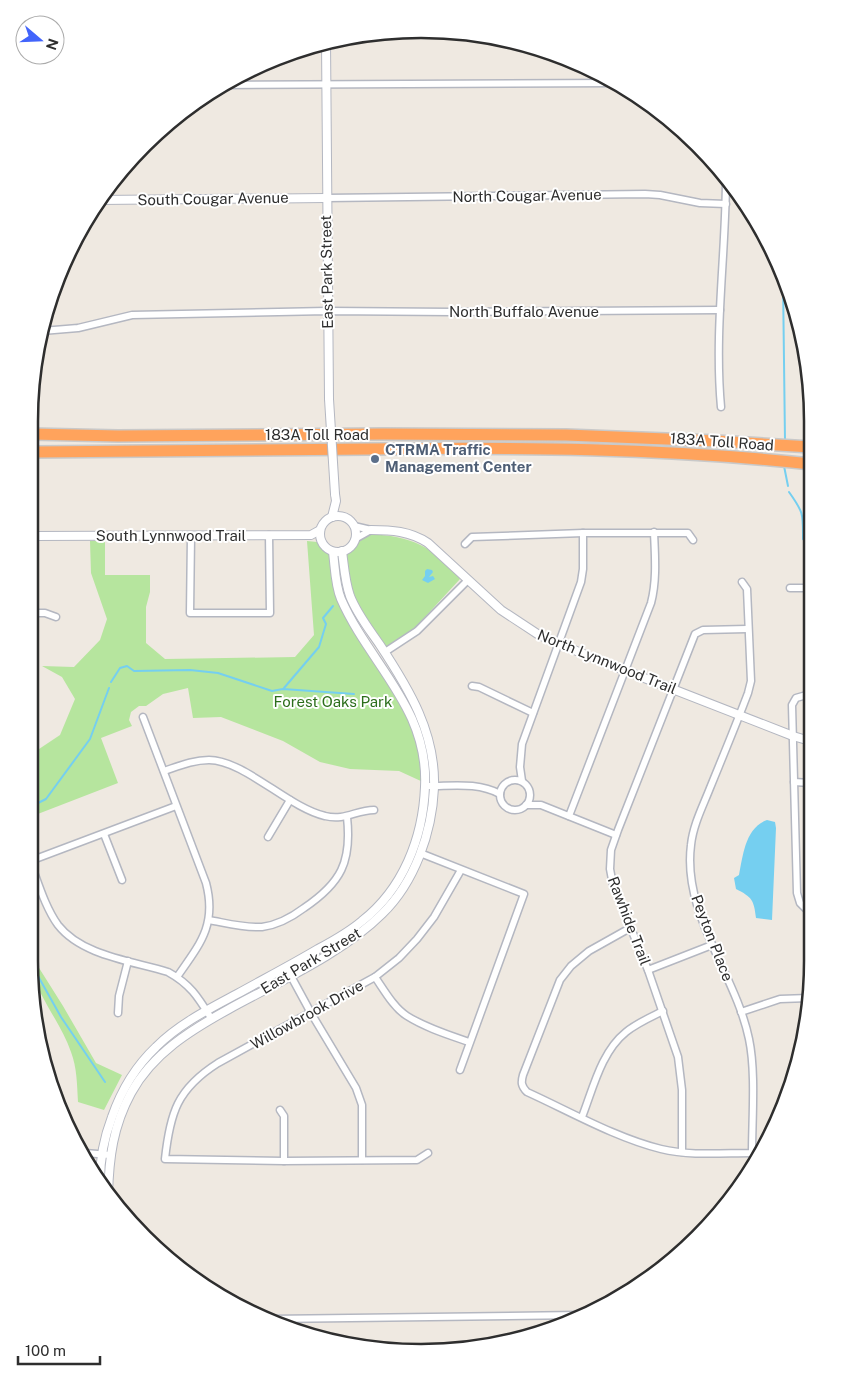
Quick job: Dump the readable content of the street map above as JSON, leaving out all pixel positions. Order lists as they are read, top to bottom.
{
  "streets": {
    "highway": ["183A Toll Road"],
    "street": [
      "North Cougar Avenue",
      "South Cougar Avenue",
      "East Park Street",
      "North Buffalo Avenue",
      "South Lynnwood Trail",
      "North Lynnwood Trail",
      "Rawhide Trail",
      "Peyton Place",
      "Willowbrook Drive"
    ]
  },
  "crossings": [
    ["North Cougar Avenue", "South Cougar Avenue"],
    ["North Cougar Avenue", "East Park Street"],
    ["South Cougar Avenue", "East Park Street"],
    ["East Park Street", "North Buffalo Avenue"],
    ["East Park Street", "South Lynnwood Trail"],
    ["East Park Street", "North Lynnwood Trail"],
    ["South Lynnwood Trail", "North Lynnwood Trail"],
    ["North Lynnwood Trail", "Rawhide Trail"],
    ["North Lynnwood Trail", "Peyton Place"],
    ["Rawhide Trail", "Peyton Place"]
  ],
  "parks": ["Forest Oaks Park"],
  "places": ["CTRMA Traffic Management Center"],
  "scale_bar": "100 m",
  "north": "right"
}
